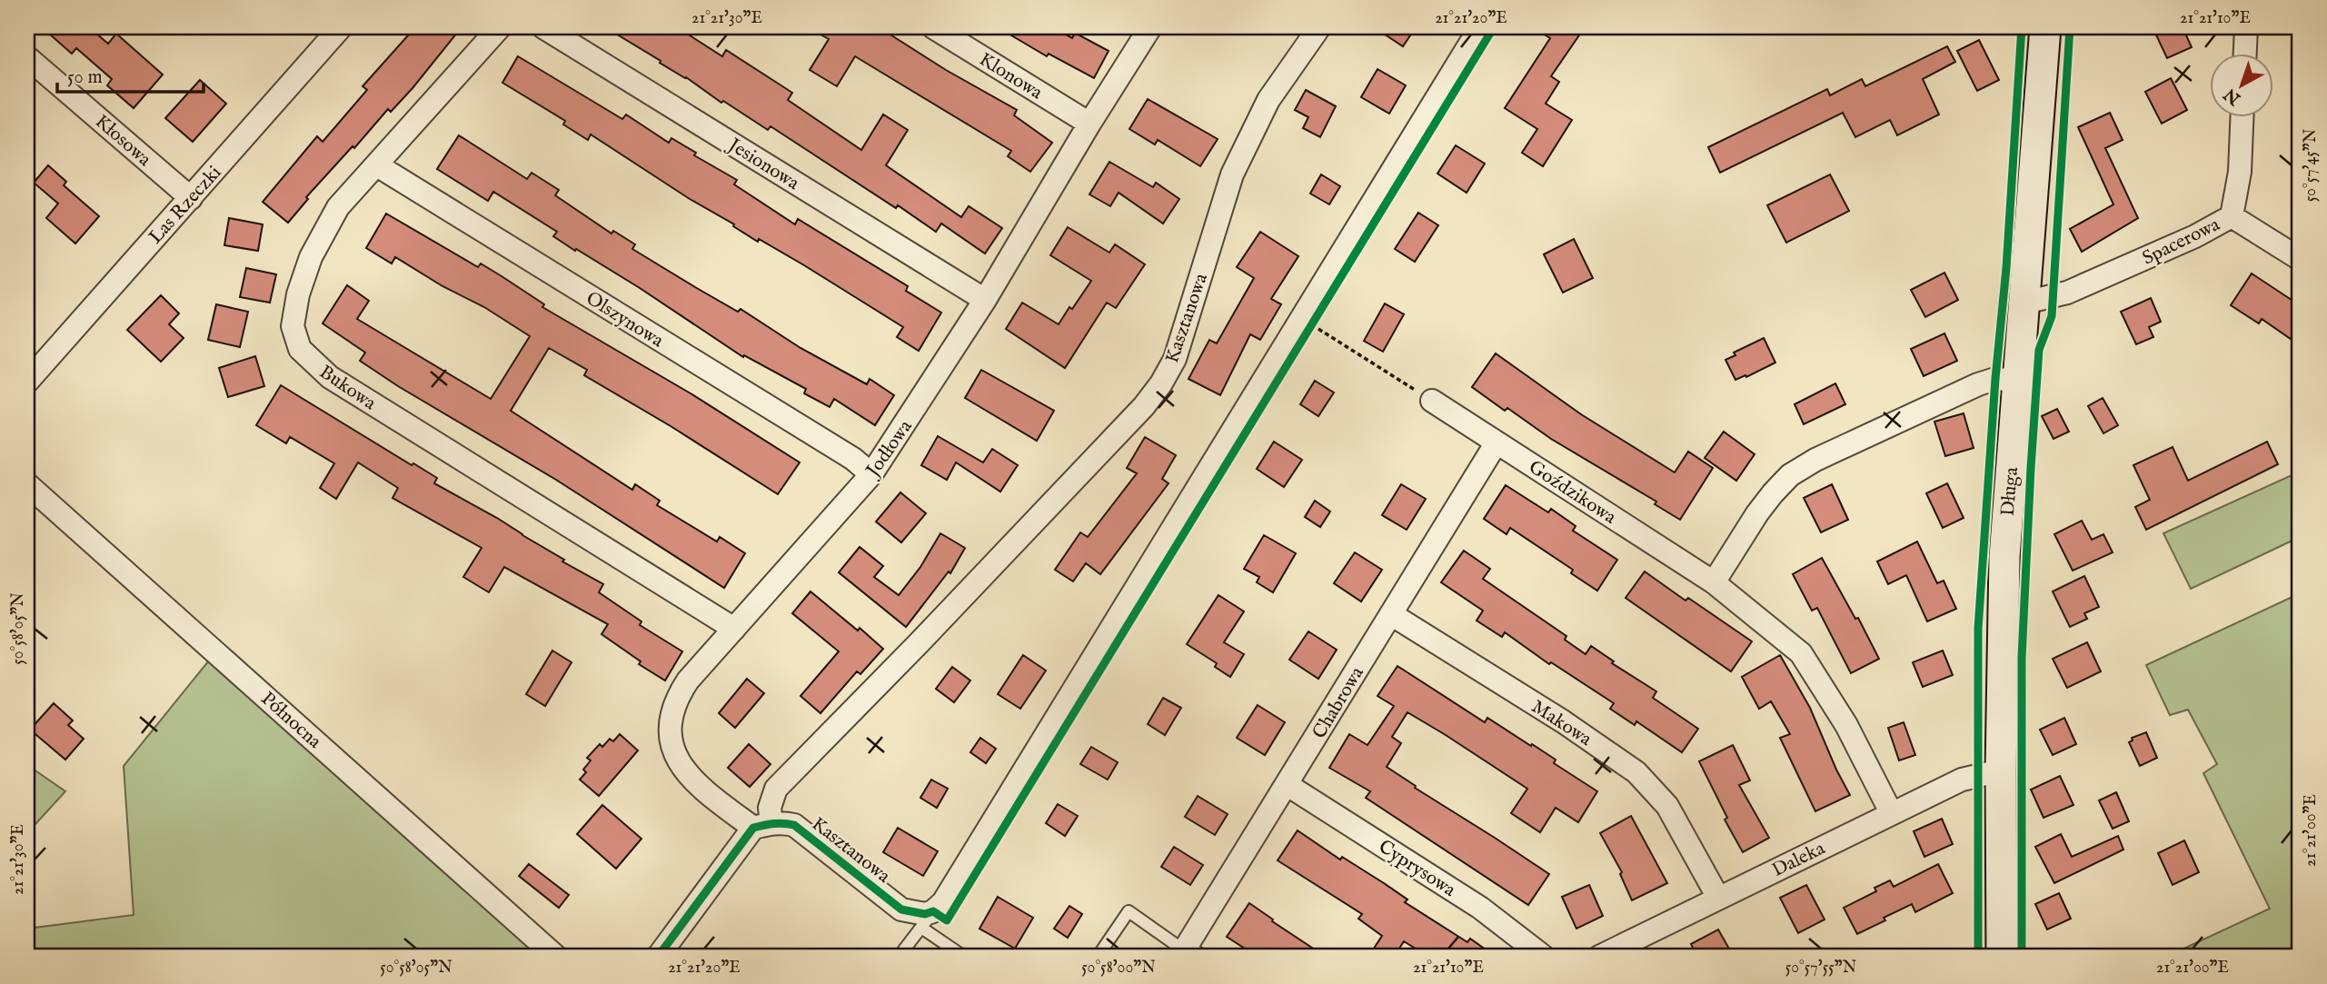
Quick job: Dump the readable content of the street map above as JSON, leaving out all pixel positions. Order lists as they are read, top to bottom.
{
  "streets": {
    "street": [
      "Klonowa",
      "Kłosowa",
      "Jesionowa",
      "Las Rzeczki",
      "Spacerowa",
      "Kasztanowa",
      "Olszynowa",
      "Bukowa",
      "Jodłowa",
      "Goździkowa",
      "Długa",
      "Chabrowa",
      "Północna",
      "Makowa",
      "Daleka",
      "Cyprysowa"
    ]
  },
  "crossings": [
    ["Klonowa", "Jodłowa"],
    ["Kłosowa", "Las Rzeczki"],
    ["Jesionowa", "Jodłowa"],
    ["Spacerowa", "Długa"],
    ["Kasztanowa", "Jodłowa"],
    ["Olszynowa", "Bukowa"],
    ["Olszynowa", "Jodłowa"],
    ["Bukowa", "Jodłowa"],
    ["Goździkowa", "Chabrowa"],
    ["Goździkowa", "Daleka"],
    ["Długa", "Daleka"],
    ["Chabrowa", "Makowa"],
    ["Chabrowa", "Cyprysowa"],
    ["Makowa", "Daleka"]
  ],
  "scale_bar": "50 m",
  "north": "bottom left",
  "coordinates": [
    "21°21'30\"E",
    "21°21'20\"E",
    "21°21'10\"E",
    "50°57'45\"N",
    "50°58'05\"N",
    "21°21'00\"E",
    "50°58'00\"N",
    "50°57'55\"N"
  ]
}
